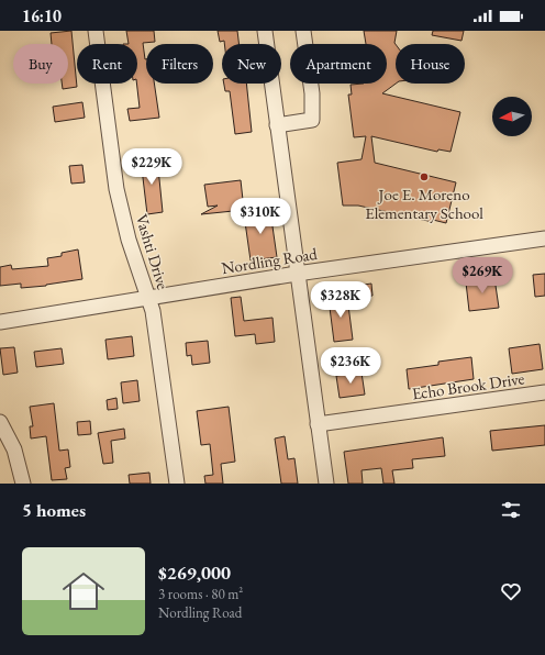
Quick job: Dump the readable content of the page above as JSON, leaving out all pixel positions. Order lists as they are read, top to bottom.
{
  "streets": {
    "street": ["Vashti Drive", "Nordling Road", "Echo Brook Drive"]
  },
  "crossings": [
    ["Vashti Drive", "Nordling Road"]
  ],
  "places": ["Joe E. Moreno Elementary School"],
  "north": "left",
  "page": {
    "status": "16:10",
    "chip": [
      "Buy",
      "Rent",
      "Filters",
      "New",
      "Apartment",
      "House"
    ],
    "price": [
      "$229K",
      "$310K",
      "$269K",
      "$328K",
      "$236K"
    ],
    "heading": "5 homes",
    "list": [
      {
        "name": "$269,000",
        "note": "3 rooms · 80 m² · Nordling Road"
      }
    ]
  }
}
